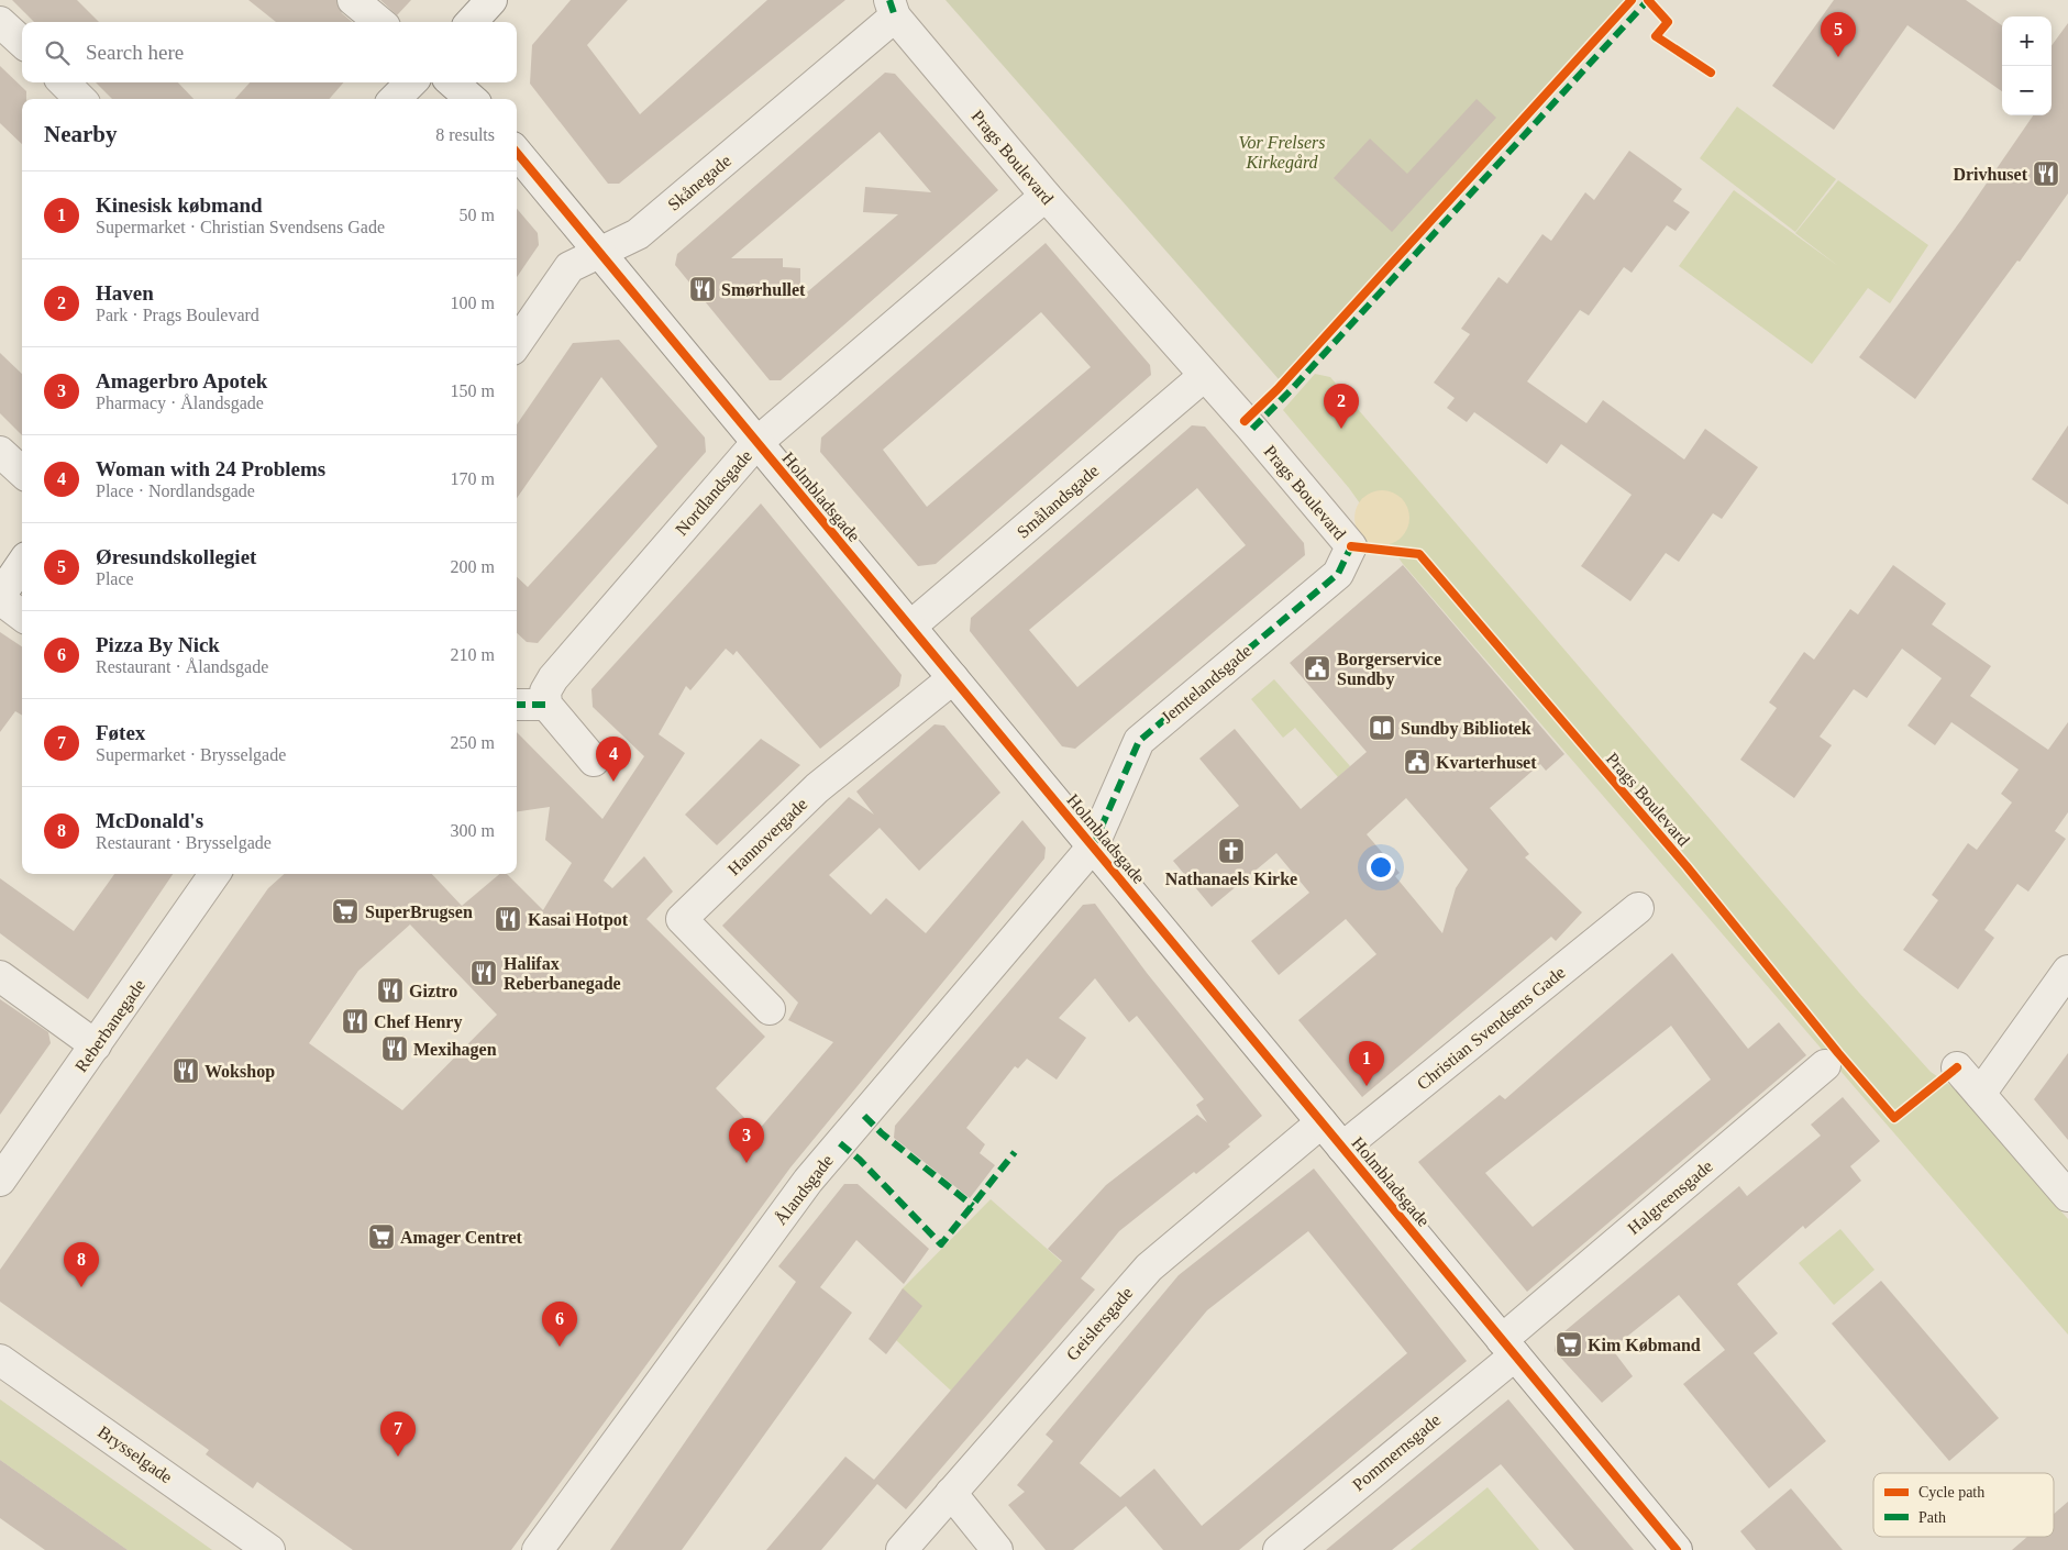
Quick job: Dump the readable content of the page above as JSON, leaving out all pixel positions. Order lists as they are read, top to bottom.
{
  "streets": {
    "street": [
      "Prags Boulevard",
      "Skånegade",
      "Nordlandsgade",
      "Holmbladsgade",
      "Smålandsgade",
      "Jemtelandsgade",
      "Hannovergade",
      "Reberbanegade",
      "Christian Svendsens Gade",
      "Ålandsgade",
      "Halgreensgade",
      "Geislersgade",
      "Pommernsgade",
      "Brysselgade"
    ]
  },
  "crossings": [
    ["Prags Boulevard", "Skånegade"],
    ["Prags Boulevard", "Nordlandsgade"],
    ["Prags Boulevard", "Smålandsgade"],
    ["Prags Boulevard", "Jemtelandsgade"],
    ["Skånegade", "Holmbladsgade"],
    ["Nordlandsgade", "Holmbladsgade"],
    ["Holmbladsgade", "Smålandsgade"],
    ["Holmbladsgade", "Jemtelandsgade"],
    ["Holmbladsgade", "Hannovergade"],
    ["Holmbladsgade", "Christian Svendsens Gade"],
    ["Holmbladsgade", "Ålandsgade"],
    ["Holmbladsgade", "Halgreensgade"],
    ["Holmbladsgade", "Geislersgade"],
    ["Holmbladsgade", "Pommernsgade"],
    ["Jemtelandsgade", "Ålandsgade"],
    ["Halgreensgade", "Pommernsgade"]
  ],
  "parks": ["Vor Frelsers Kirkegård"],
  "places": {
    "restaurant": [
      "Drivhuset",
      "Smørhullet",
      "Kasai Hotpot",
      "Halifax Reberbanegade",
      "Giztro",
      "Chef Henry",
      "Mexihagen",
      "Wokshop"
    ],
    "public building": ["Borgerservice Sundby", "Kvarterhuset"],
    "library": ["Sundby Bibliotek"],
    "church": ["Nathanaels Kirke"],
    "supermarket": ["SuperBrugsen", "Amager Centret", "Kim Købmand"]
  },
  "legend": ["Cycle path", "Path"],
  "page": {
    "pins": [
      "5",
      "2",
      "4",
      "1",
      "3",
      "8",
      "6",
      "7"
    ],
    "map_buttons": ["+", "−"],
    "search": "Search here",
    "heading": ["Nearby", "8 results"],
    "list": [
      {
        "mark": "1",
        "name": "Kinesisk købmand",
        "note": "Supermarket · Christian Svendsens Gade",
        "value": "50 m"
      },
      {
        "mark": "2",
        "name": "Haven",
        "note": "Park · Prags Boulevard",
        "value": "100 m"
      },
      {
        "mark": "3",
        "name": "Amagerbro Apotek",
        "note": "Pharmacy · Ålandsgade",
        "value": "150 m"
      },
      {
        "mark": "4",
        "name": "Woman with 24 Problems",
        "note": "Place · Nordlandsgade",
        "value": "170 m"
      },
      {
        "mark": "5",
        "name": "Øresundskollegiet",
        "note": "Place",
        "value": "200 m"
      },
      {
        "mark": "6",
        "name": "Pizza By Nick",
        "note": "Restaurant · Ålandsgade",
        "value": "210 m"
      },
      {
        "mark": "7",
        "name": "Føtex",
        "note": "Supermarket · Brysselgade",
        "value": "250 m"
      },
      {
        "mark": "8",
        "name": "McDonald's",
        "note": "Restaurant · Brysselgade",
        "value": "300 m"
      }
    ]
  }
}
